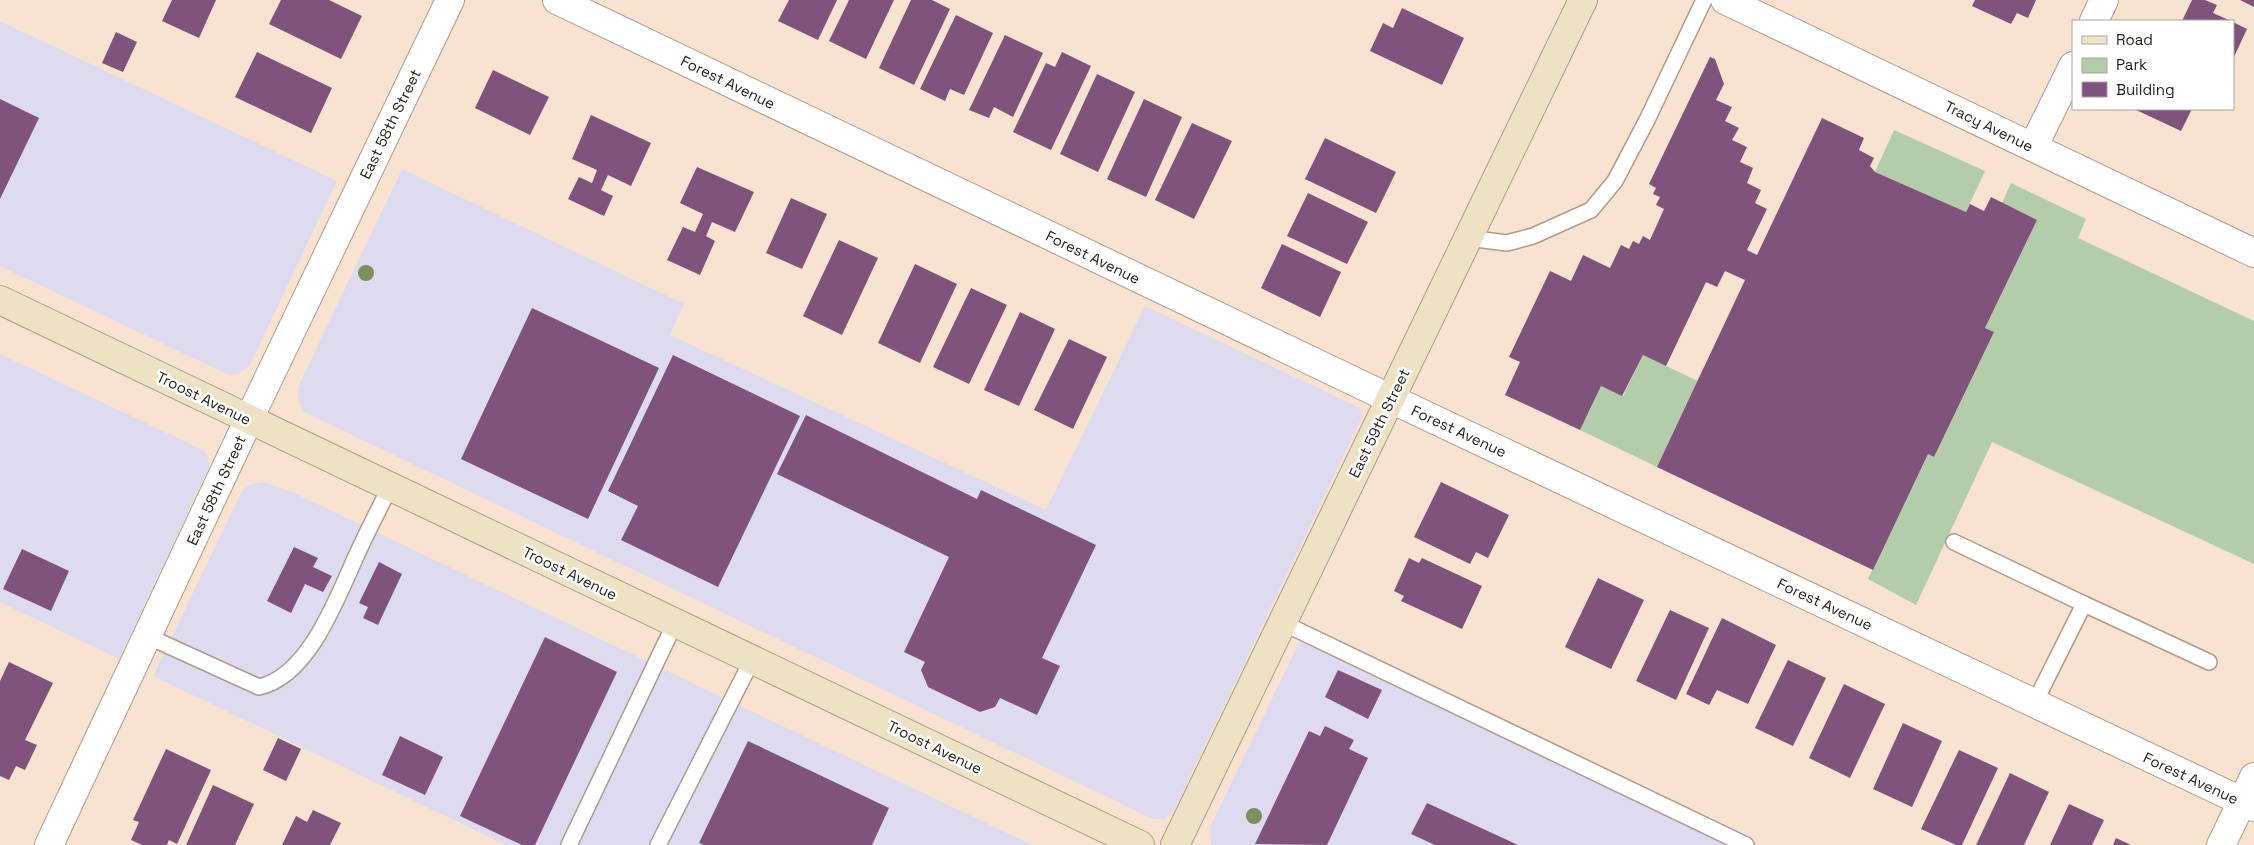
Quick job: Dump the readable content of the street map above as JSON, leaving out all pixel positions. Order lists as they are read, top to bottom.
{
  "streets": {
    "main road": ["Troost Avenue", "East 59th Street"],
    "street": ["Forest Avenue", "East 58th Street", "Tracy Avenue"]
  },
  "crossings": [
    ["Forest Avenue", "East 59th Street"],
    ["East 58th Street", "Troost Avenue"]
  ],
  "legend": ["Road", "Park", "Building"]
}
